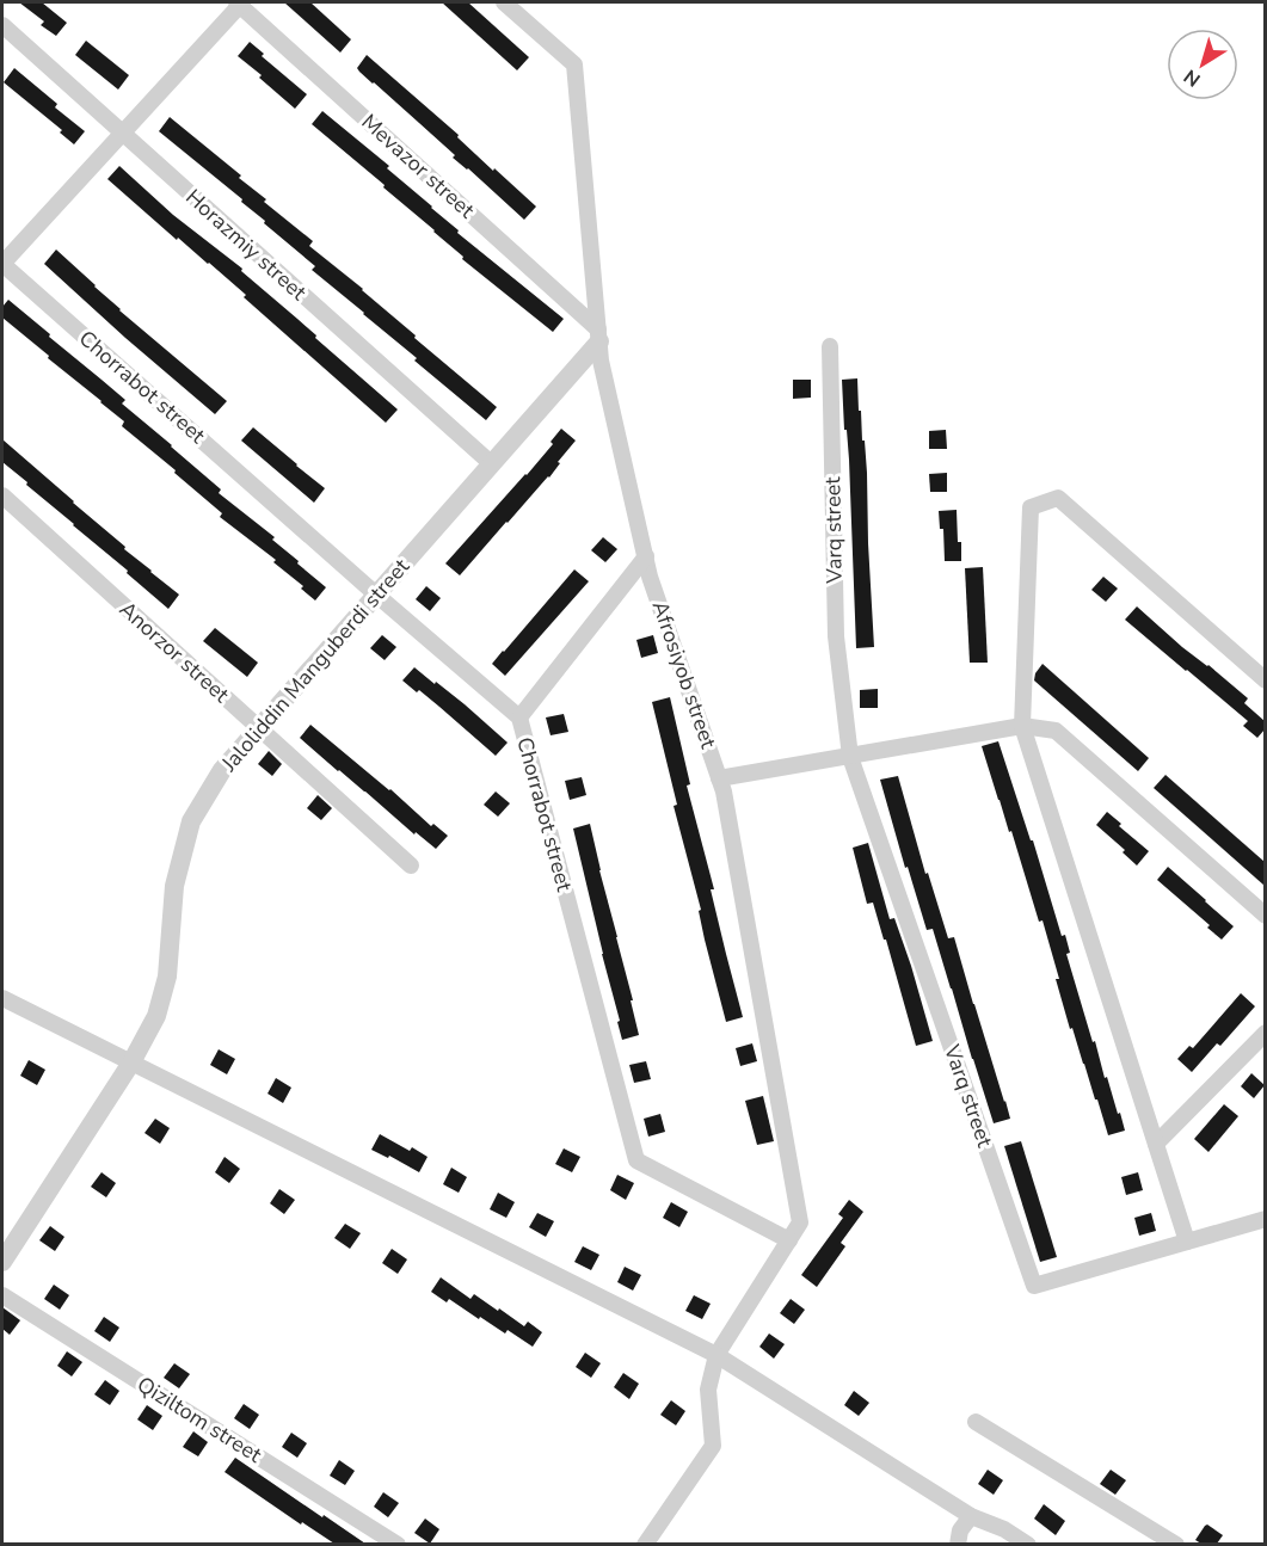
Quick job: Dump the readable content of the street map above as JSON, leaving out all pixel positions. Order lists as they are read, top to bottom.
{
  "streets": {
    "street": [
      "Mevazor street",
      "Horazmiy street",
      "Chorrabot street",
      "Varq street",
      "Anorzor street",
      "Jaloliddin Manguberdi street",
      "Afrosiyob street",
      "Qiziltom street"
    ]
  },
  "crossings": [
    ["Mevazor street", "Jaloliddin Manguberdi street"],
    ["Mevazor street", "Afrosiyob street"],
    ["Horazmiy street", "Jaloliddin Manguberdi street"],
    ["Chorrabot street", "Jaloliddin Manguberdi street"],
    ["Chorrabot street", "Afrosiyob street"],
    ["Anorzor street", "Jaloliddin Manguberdi street"],
    ["Jaloliddin Manguberdi street", "Afrosiyob street"]
  ],
  "north": "bottom left"
}
